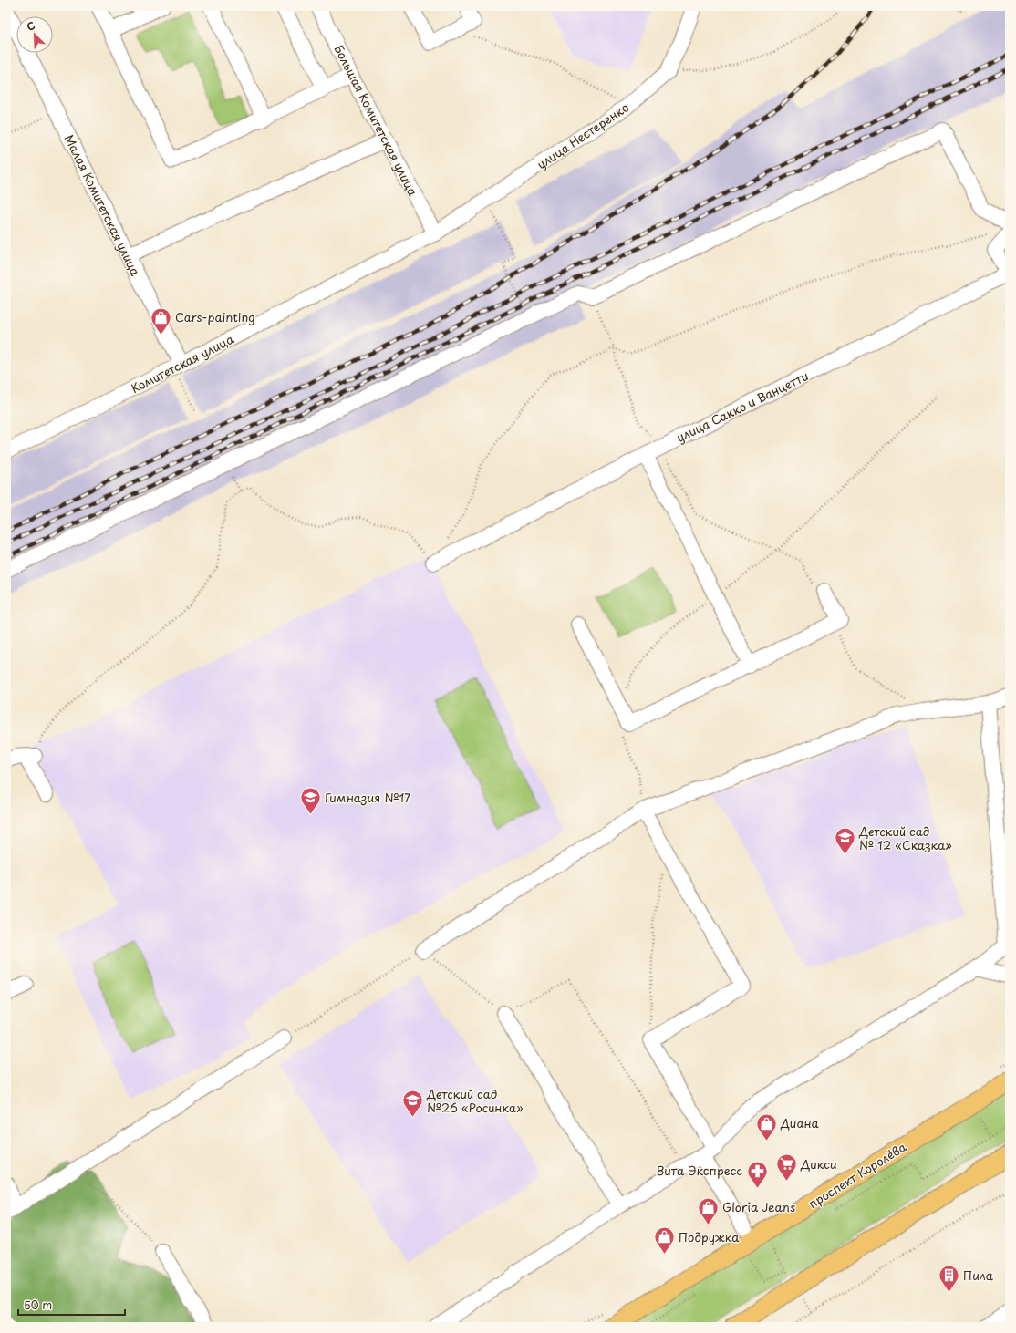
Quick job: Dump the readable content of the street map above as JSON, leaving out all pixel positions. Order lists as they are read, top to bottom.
{
  "streets": {
    "main road": ["проспект Королёва"],
    "street": [
      "Большая Комитетская улица",
      "улица Нестеренко",
      "Малая Комитетская улица",
      "Комитетская улица",
      "улица Сакко и Ванцетти"
    ]
  },
  "crossings": [
    ["Большая Комитетская улица", "улица Нестеренко"],
    ["Большая Комитетская улица", "Комитетская улица"],
    ["улица Нестеренко", "Комитетская улица"],
    ["Малая Комитетская улица", "Комитетская улица"]
  ],
  "places": {
    "shop": [
      "Cars-painting",
      "Диана",
      "Gloria Jeans",
      "Подружка"
    ],
    "school or university": ["Гимназия №17", "Детский сад № 12 «Сказка»", "Детский сад №26 «Росинка»"],
    "supermarket": ["Дикси"],
    "pharmacy": ["Вита Экспресс"],
    "building": ["Пила"]
  },
  "scale_bar": "50 m",
  "north": "top left"
}
